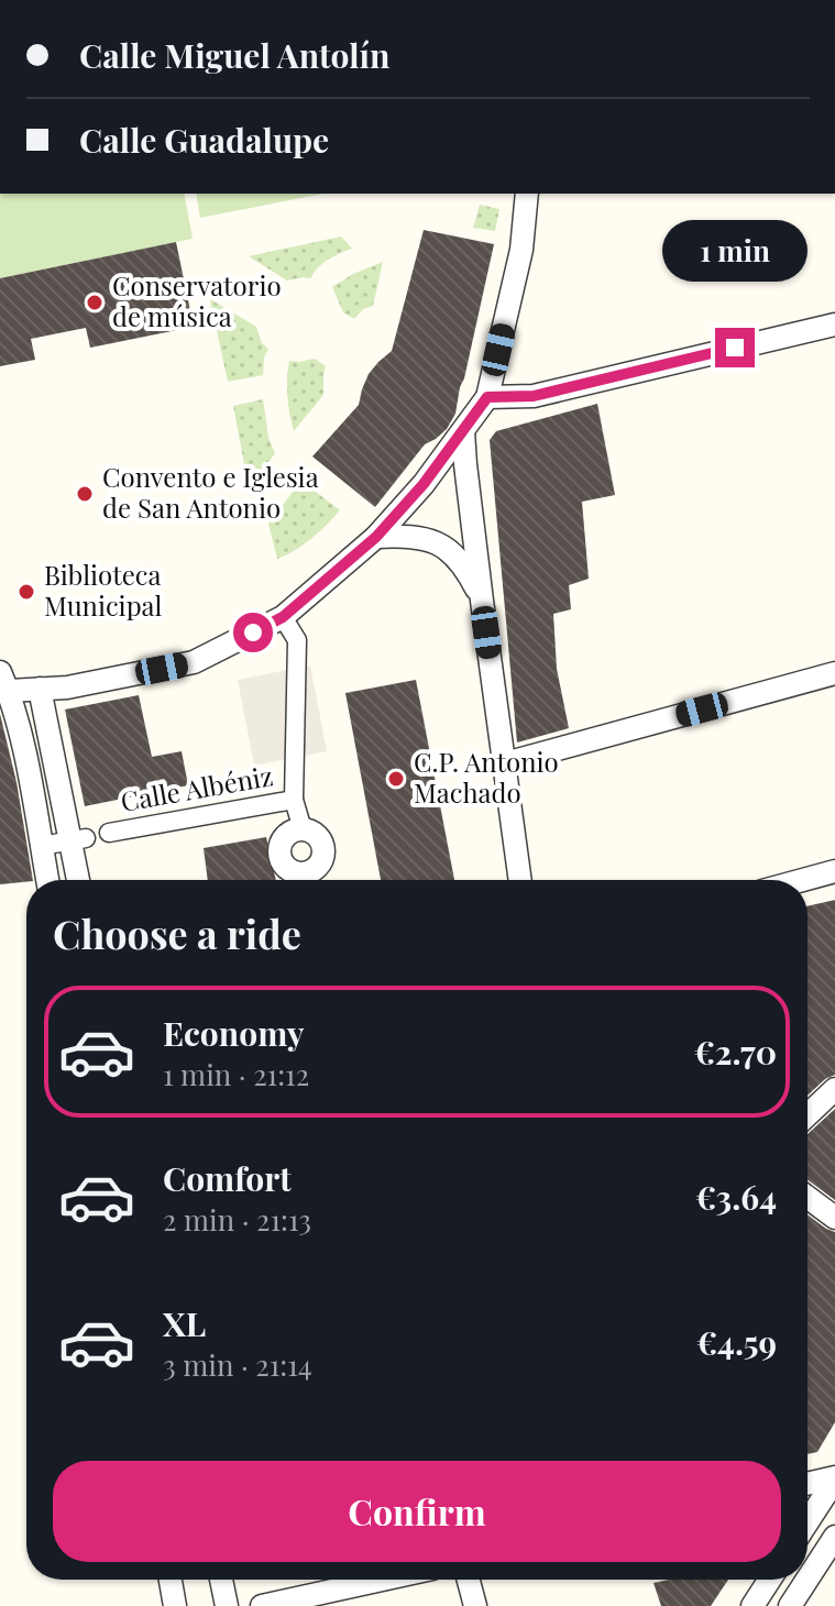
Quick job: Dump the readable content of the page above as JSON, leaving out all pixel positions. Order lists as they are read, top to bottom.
{
  "streets": {
    "street": ["Calle Albéniz"]
  },
  "places": [
    "Conservatorio de música",
    "Convento e Iglesia de San Antonio",
    "Biblioteca Municipal",
    "C.P. Antonio Machado"
  ],
  "page": {
    "banner": ["Calle Miguel Antolín", "Calle Guadalupe"],
    "bubble": "1 min",
    "heading": "Choose a ride",
    "list": [
      {
        "name": "Economy",
        "note": "1 min · 21:12",
        "value": "€2.70"
      },
      {
        "name": "Comfort",
        "note": "2 min · 21:13",
        "value": "€3.64"
      },
      {
        "name": "XL",
        "note": "3 min · 21:14",
        "value": "€4.59"
      }
    ],
    "buttons": "Confirm"
  }
}
